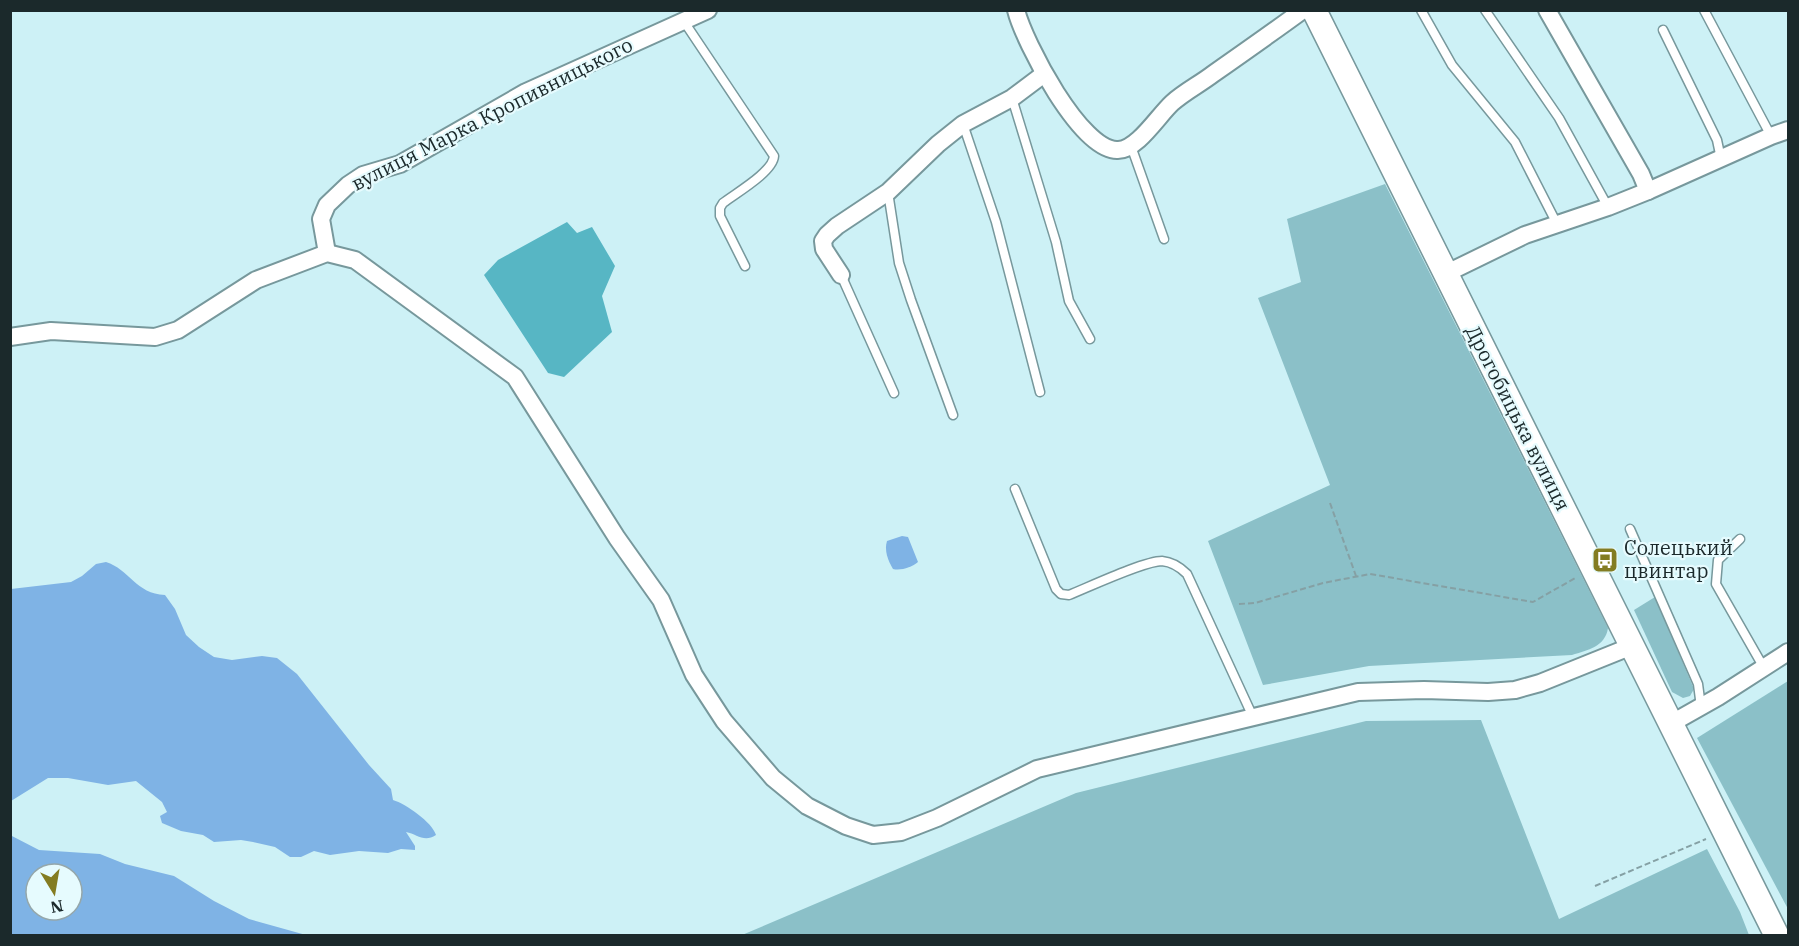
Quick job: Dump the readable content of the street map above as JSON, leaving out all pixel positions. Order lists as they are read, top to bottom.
{
  "streets": {
    "street": ["вулиця Марка Кропивницького", "Дрогобицька вулиця"]
  },
  "places": {
    "bus stop": ["Солецький цвинтар"]
  },
  "north": "bottom"
}
